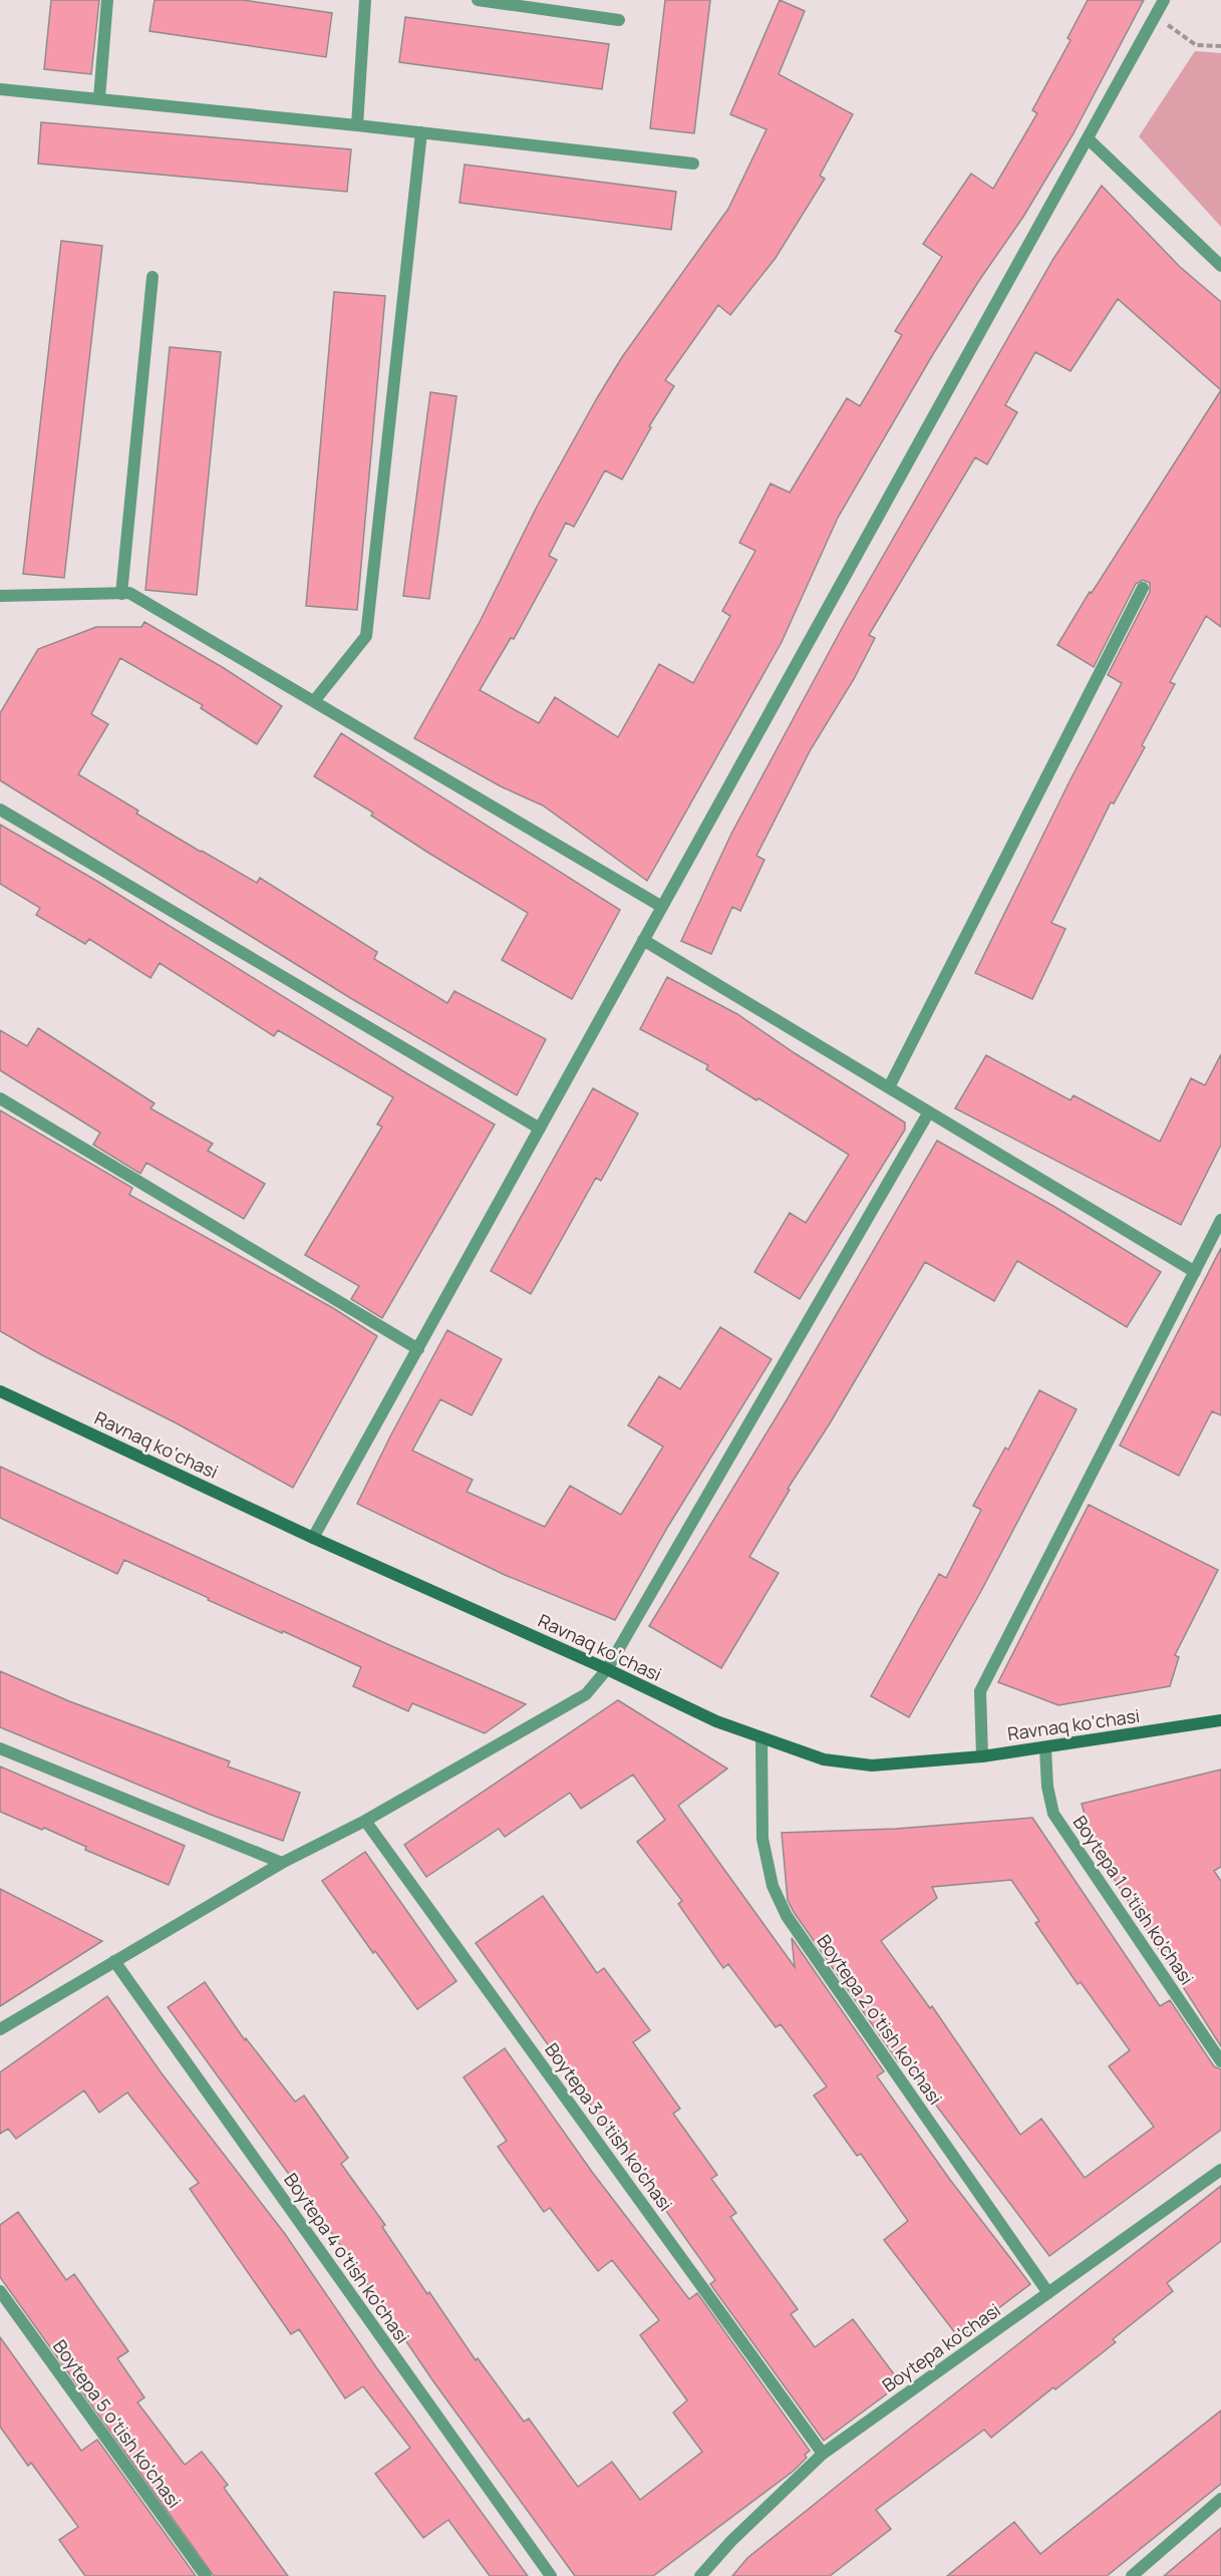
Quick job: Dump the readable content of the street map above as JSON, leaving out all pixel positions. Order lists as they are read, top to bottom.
{
  "streets": {
    "street": [
      "Ravnaq ko‘chasi",
      "Boytepa 1 o'tish ko'chasi",
      "Boytepa 2 o'tish ko'chasi",
      "Boytepa 3 o'tish ko'chasi",
      "Boytepa 4 o'tish ko'chasi",
      "Boytepa ko'chasi",
      "Boytepa 5 o'tish ko'chasi"
    ]
  },
  "crossings": [
    ["Ravnaq ko‘chasi", "Boytepa 1 o'tish ko'chasi"],
    ["Ravnaq ko‘chasi", "Boytepa 2 o'tish ko'chasi"],
    ["Boytepa 2 o'tish ko'chasi", "Boytepa ko'chasi"],
    ["Boytepa 3 o'tish ko'chasi", "Boytepa ko'chasi"]
  ]
}
